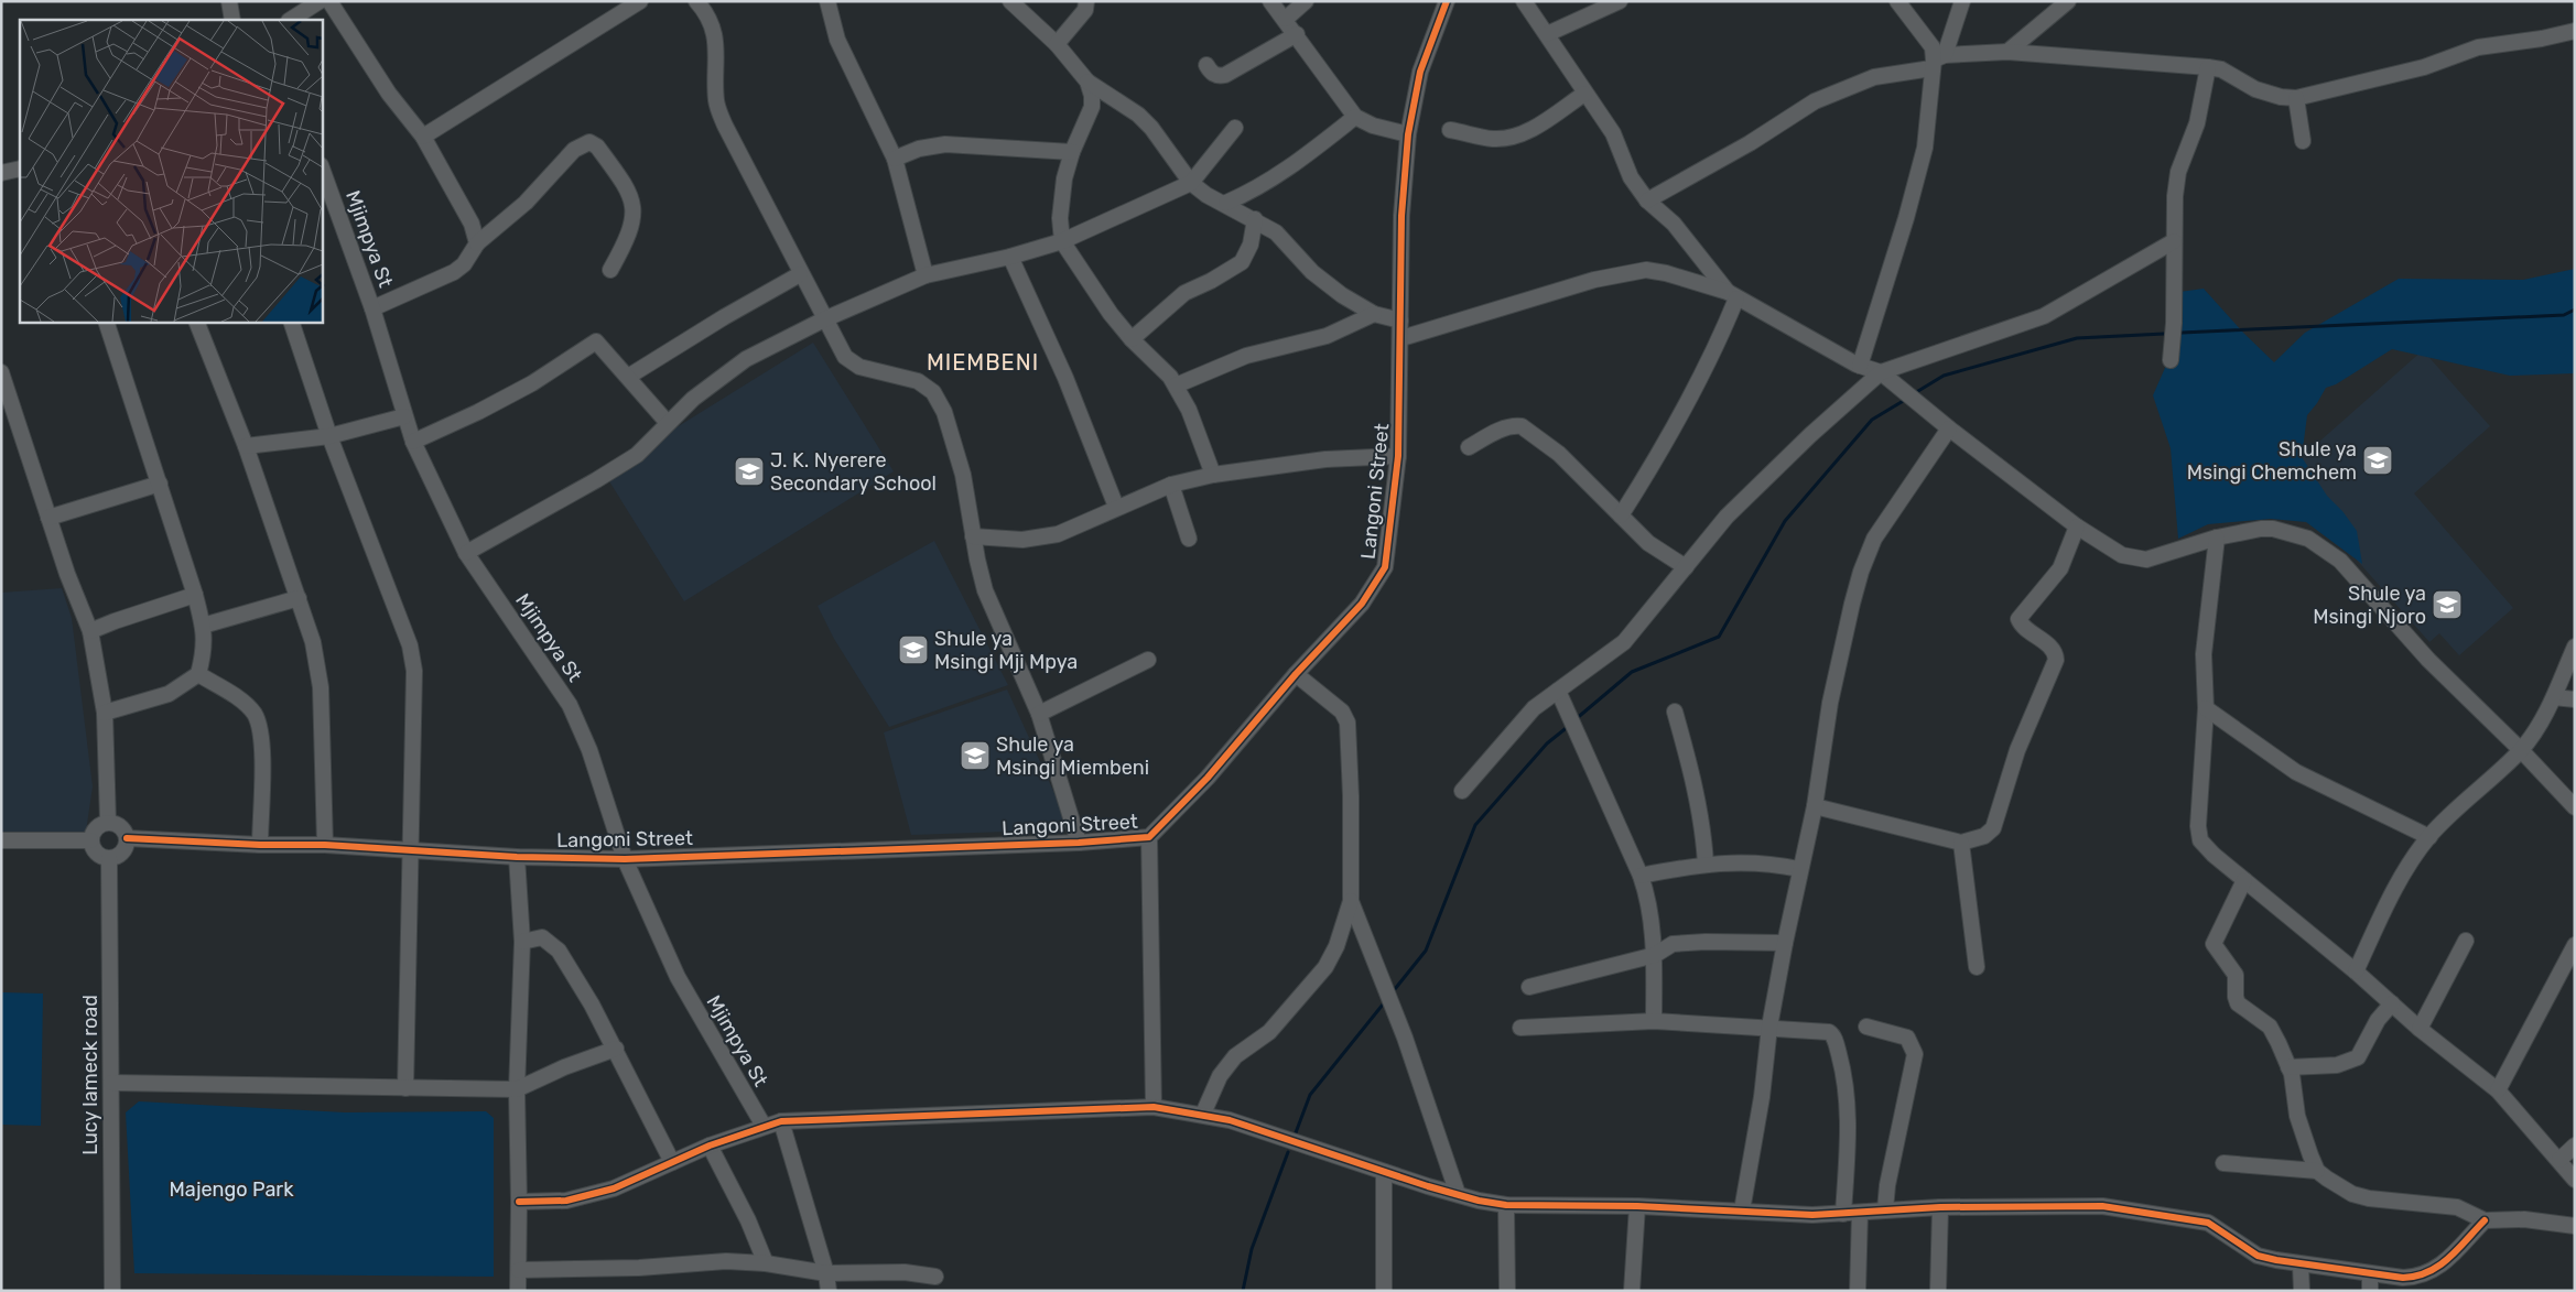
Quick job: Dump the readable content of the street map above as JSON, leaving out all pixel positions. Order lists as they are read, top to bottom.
{
  "streets": {
    "street": ["Mjimpya St", "Langoni Street", "Lucy lameck road"]
  },
  "crossings": [
    ["Mjimpya St", "Langoni Street"],
    ["Langoni Street", "Lucy lameck road"]
  ],
  "districts": ["MIEMBENI"],
  "parks": ["Majengo Park"],
  "places": {
    "school or university": [
      "Shule ya Msingi Chemchem",
      "J. K. Nyerere Secondary School",
      "Shule ya Msingi Njoro",
      "Shule ya Msingi Mji Mpya",
      "Shule ya Msingi Miembeni"
    ]
  }
}
